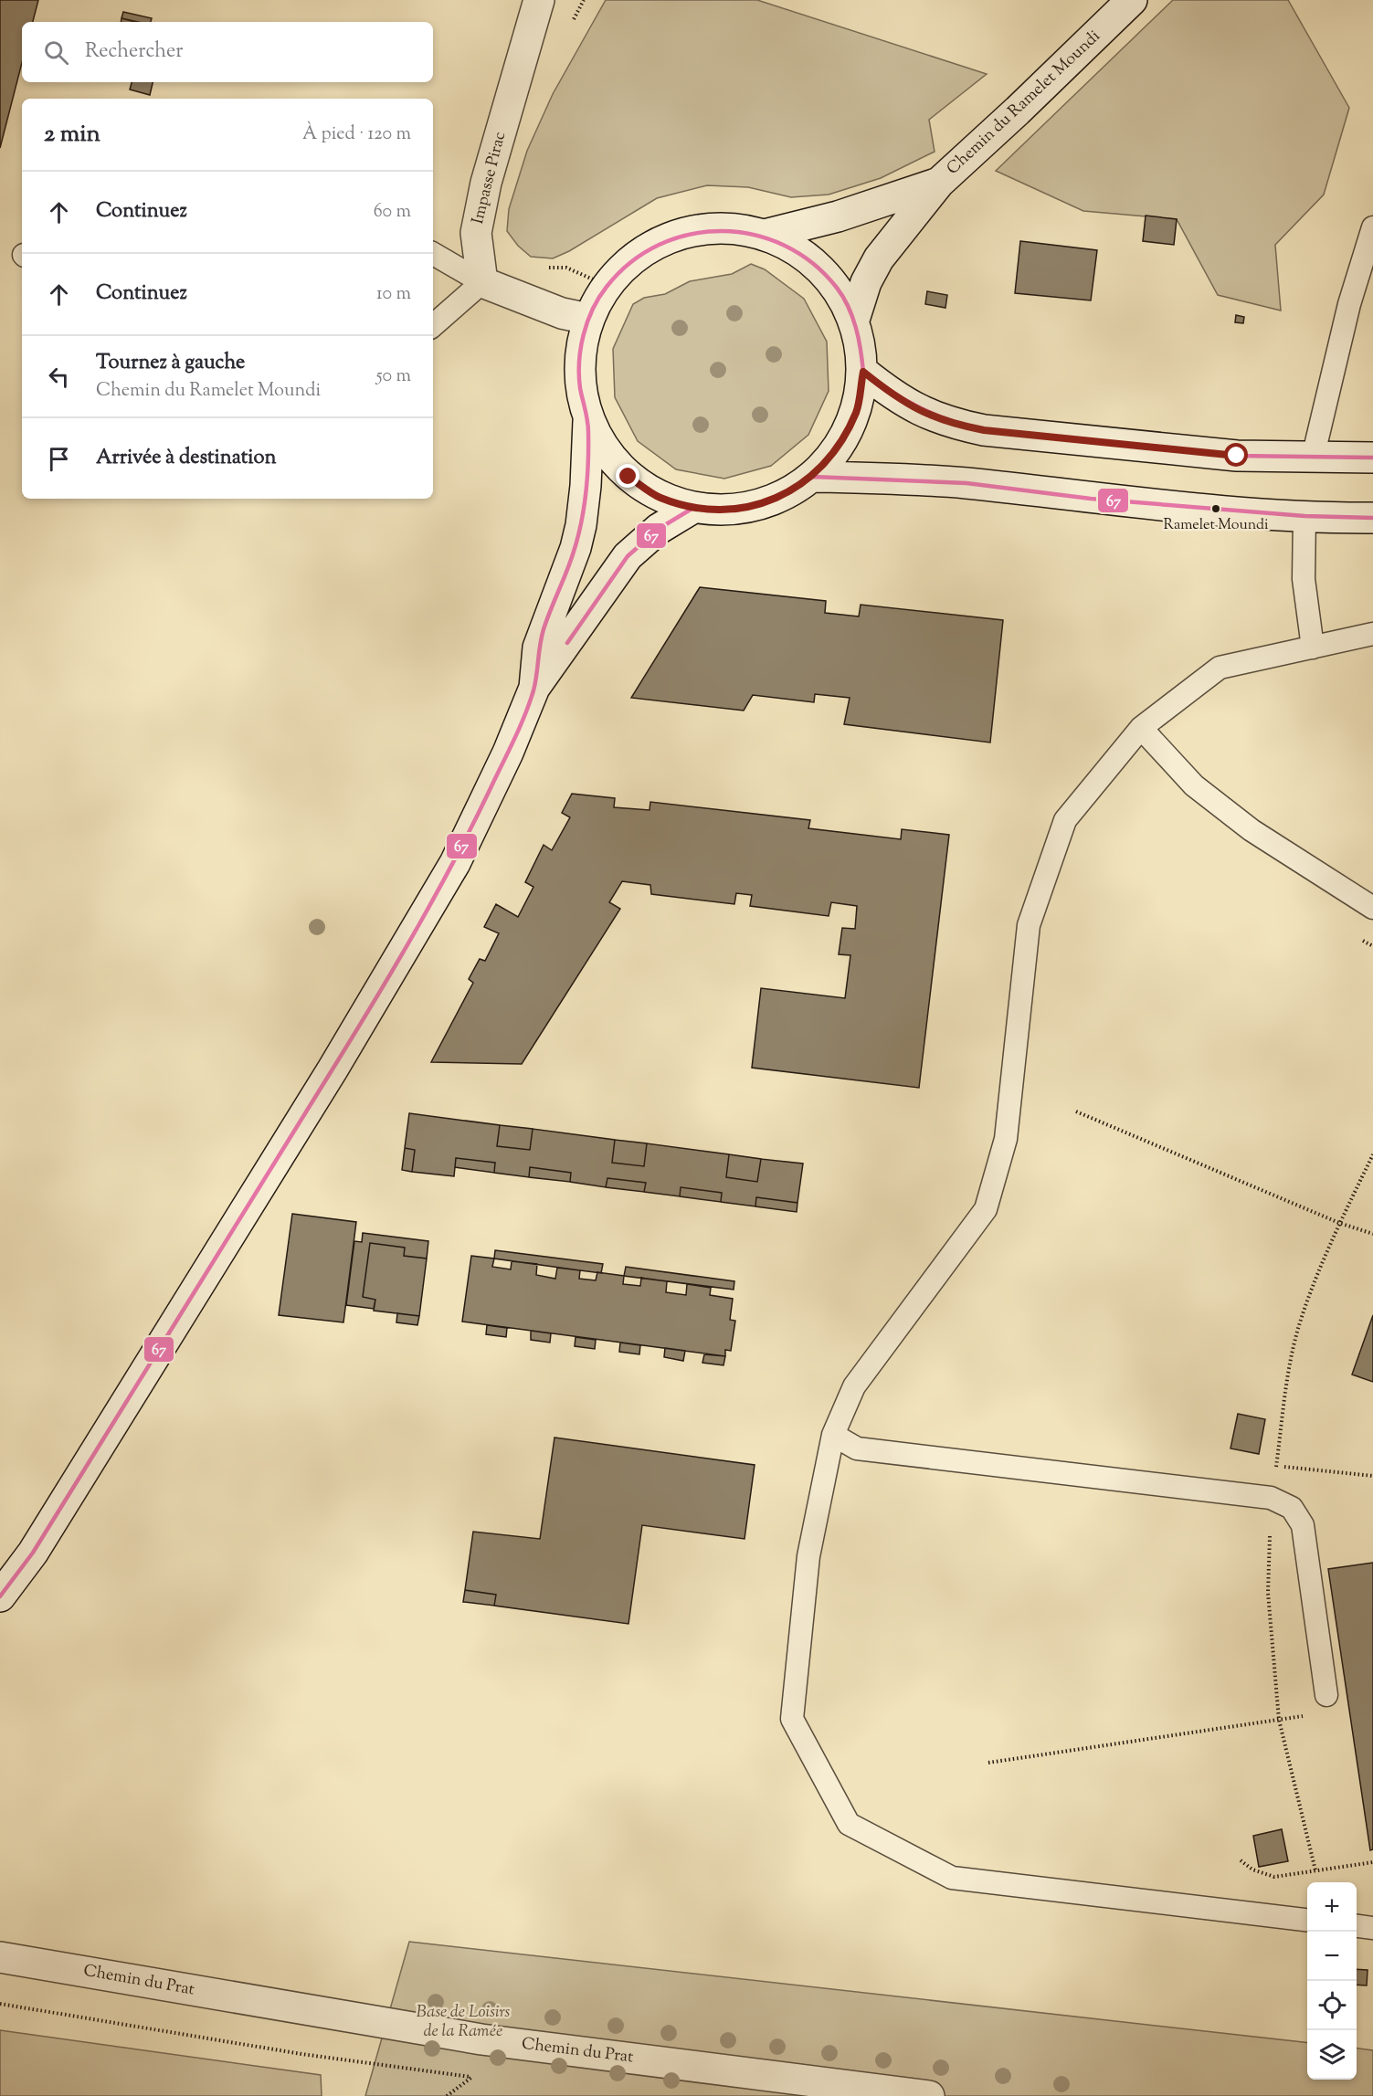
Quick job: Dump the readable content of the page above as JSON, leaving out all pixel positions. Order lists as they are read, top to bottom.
{
  "streets": {
    "main road": ["Chemin du Ramelet Moundi", "Impasse Pirac", "Chemin du Prat"]
  },
  "parks": ["Base de Loisirs de la Ramée"],
  "places": ["Ramelet Moundi"],
  "lines": ["transit line 67"],
  "page": {
    "search": "Rechercher",
    "heading": ["2 min", "À pied · 120 m"],
    "list": [
      ["Continuez", "60 m"],
      ["Continuez", "10 m"],
      ["Tournez à gauche", "Chemin du Ramelet Moundi", "50 m"],
      "Arrivée à destination"
    ],
    "map_buttons": ["+", "−"]
  }
}
